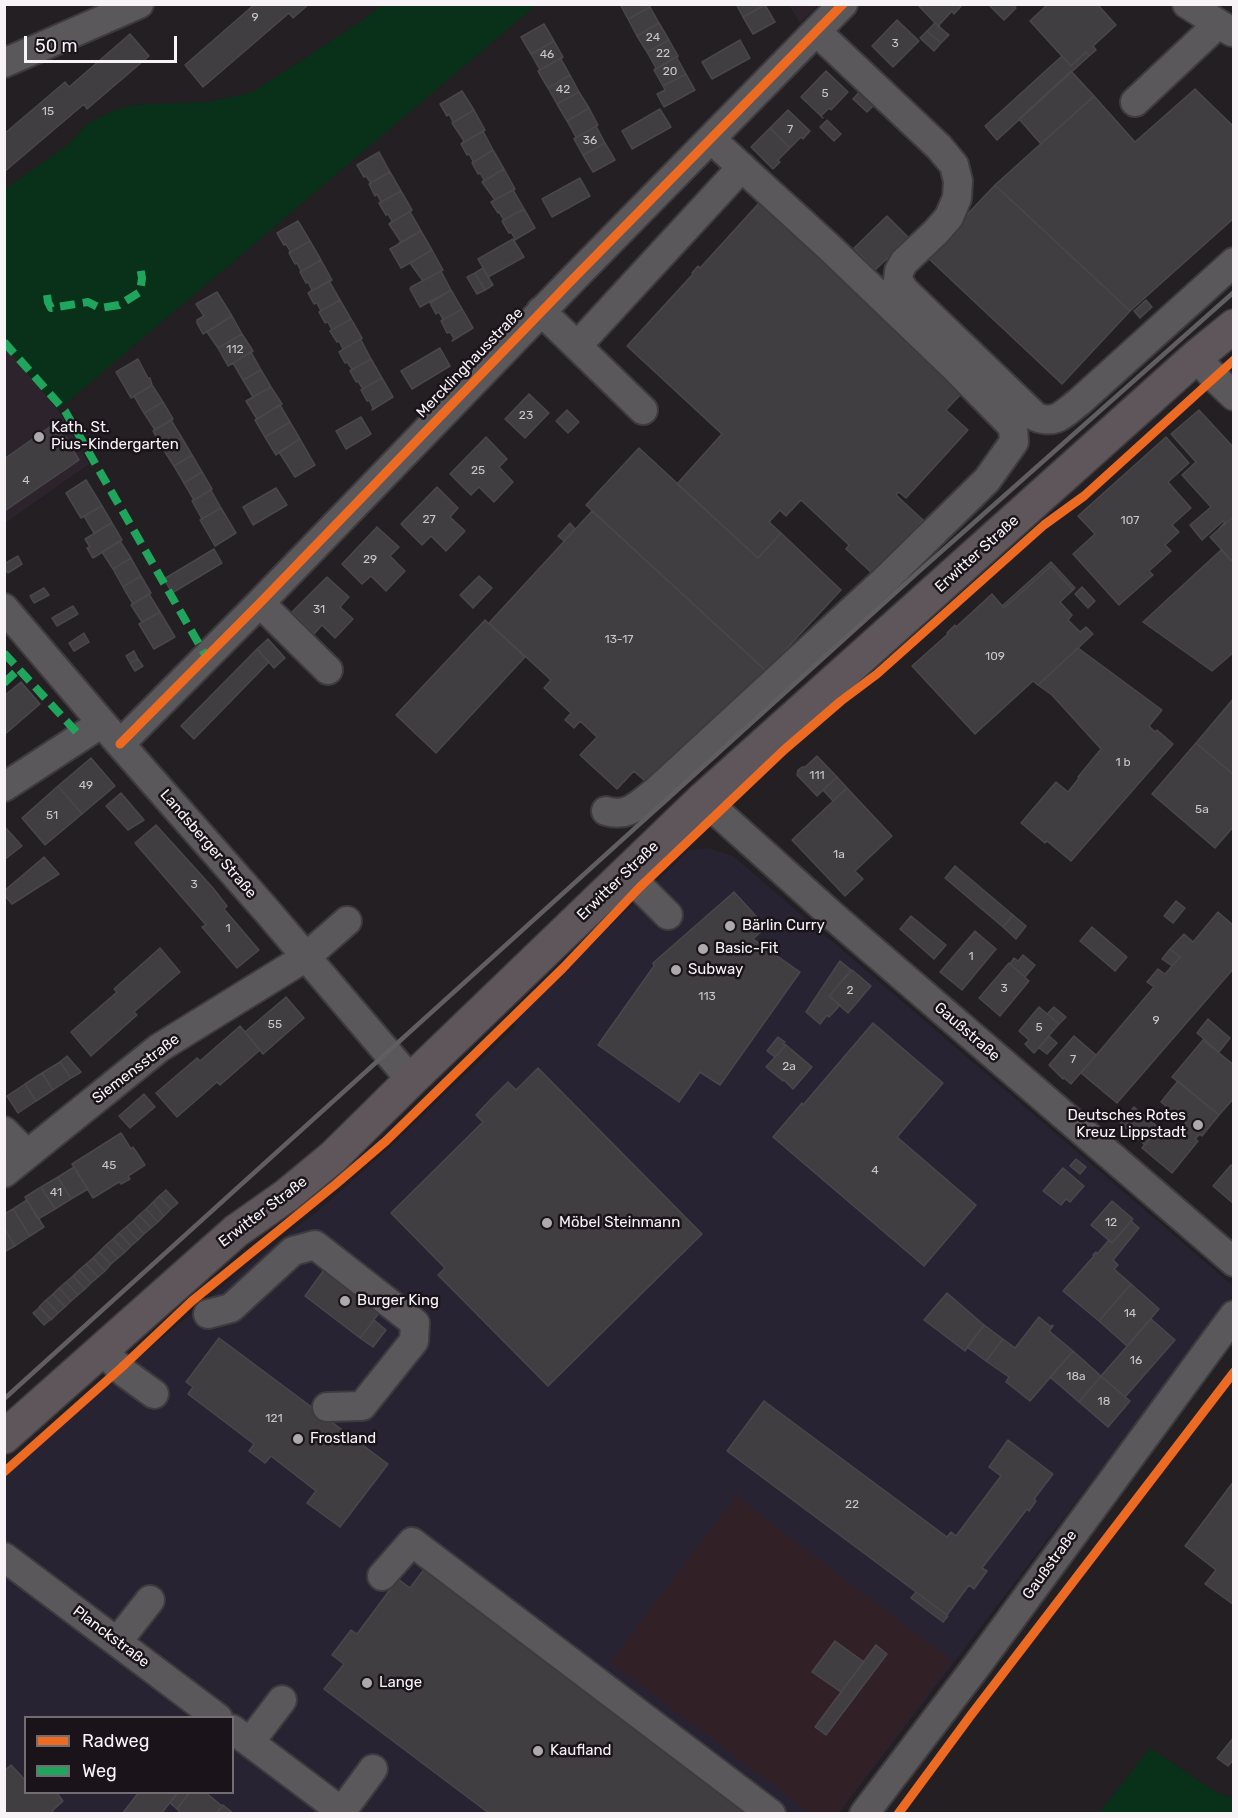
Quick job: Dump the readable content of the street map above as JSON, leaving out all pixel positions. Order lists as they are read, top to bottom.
{
  "streets": {
    "main road": ["Erwitter Straße"],
    "street": [
      "Mercklinghausstraße",
      "Landsberger Straße",
      "Gaußstraße",
      "Siemensstraße",
      "Planckstraße"
    ]
  },
  "crossings": [
    ["Mercklinghausstraße", "Landsberger Straße"],
    ["Erwitter Straße", "Landsberger Straße"],
    ["Erwitter Straße", "Gaußstraße"],
    ["Landsberger Straße", "Siemensstraße"]
  ],
  "places": [
    "Kath. St. Pius-Kindergarten",
    "Bärlin Curry",
    "Basic-Fit",
    "Subway",
    "Deutsches Rotes Kreuz Lippstadt",
    "Möbel Steinmann",
    "Burger King",
    "Frostland",
    "Lange",
    "Kaufland"
  ],
  "house_numbers": [
    "9",
    "24",
    "3",
    "22",
    "46",
    "20",
    "42",
    "5",
    "15",
    "7",
    "36",
    "112",
    "23",
    "25",
    "4",
    "27",
    "107",
    "29",
    "31",
    "13-17",
    "109",
    "1 b",
    "111",
    "49",
    "5a",
    "51",
    "1a",
    "3",
    "1",
    "1",
    "3",
    "2",
    "113",
    "9",
    "55",
    "5",
    "7",
    "2a",
    "45",
    "4",
    "41",
    "12",
    "14",
    "16",
    "18a",
    "18",
    "121",
    "22"
  ],
  "legend": ["Radweg", "Weg"],
  "scale_bar": "50 m"
}
